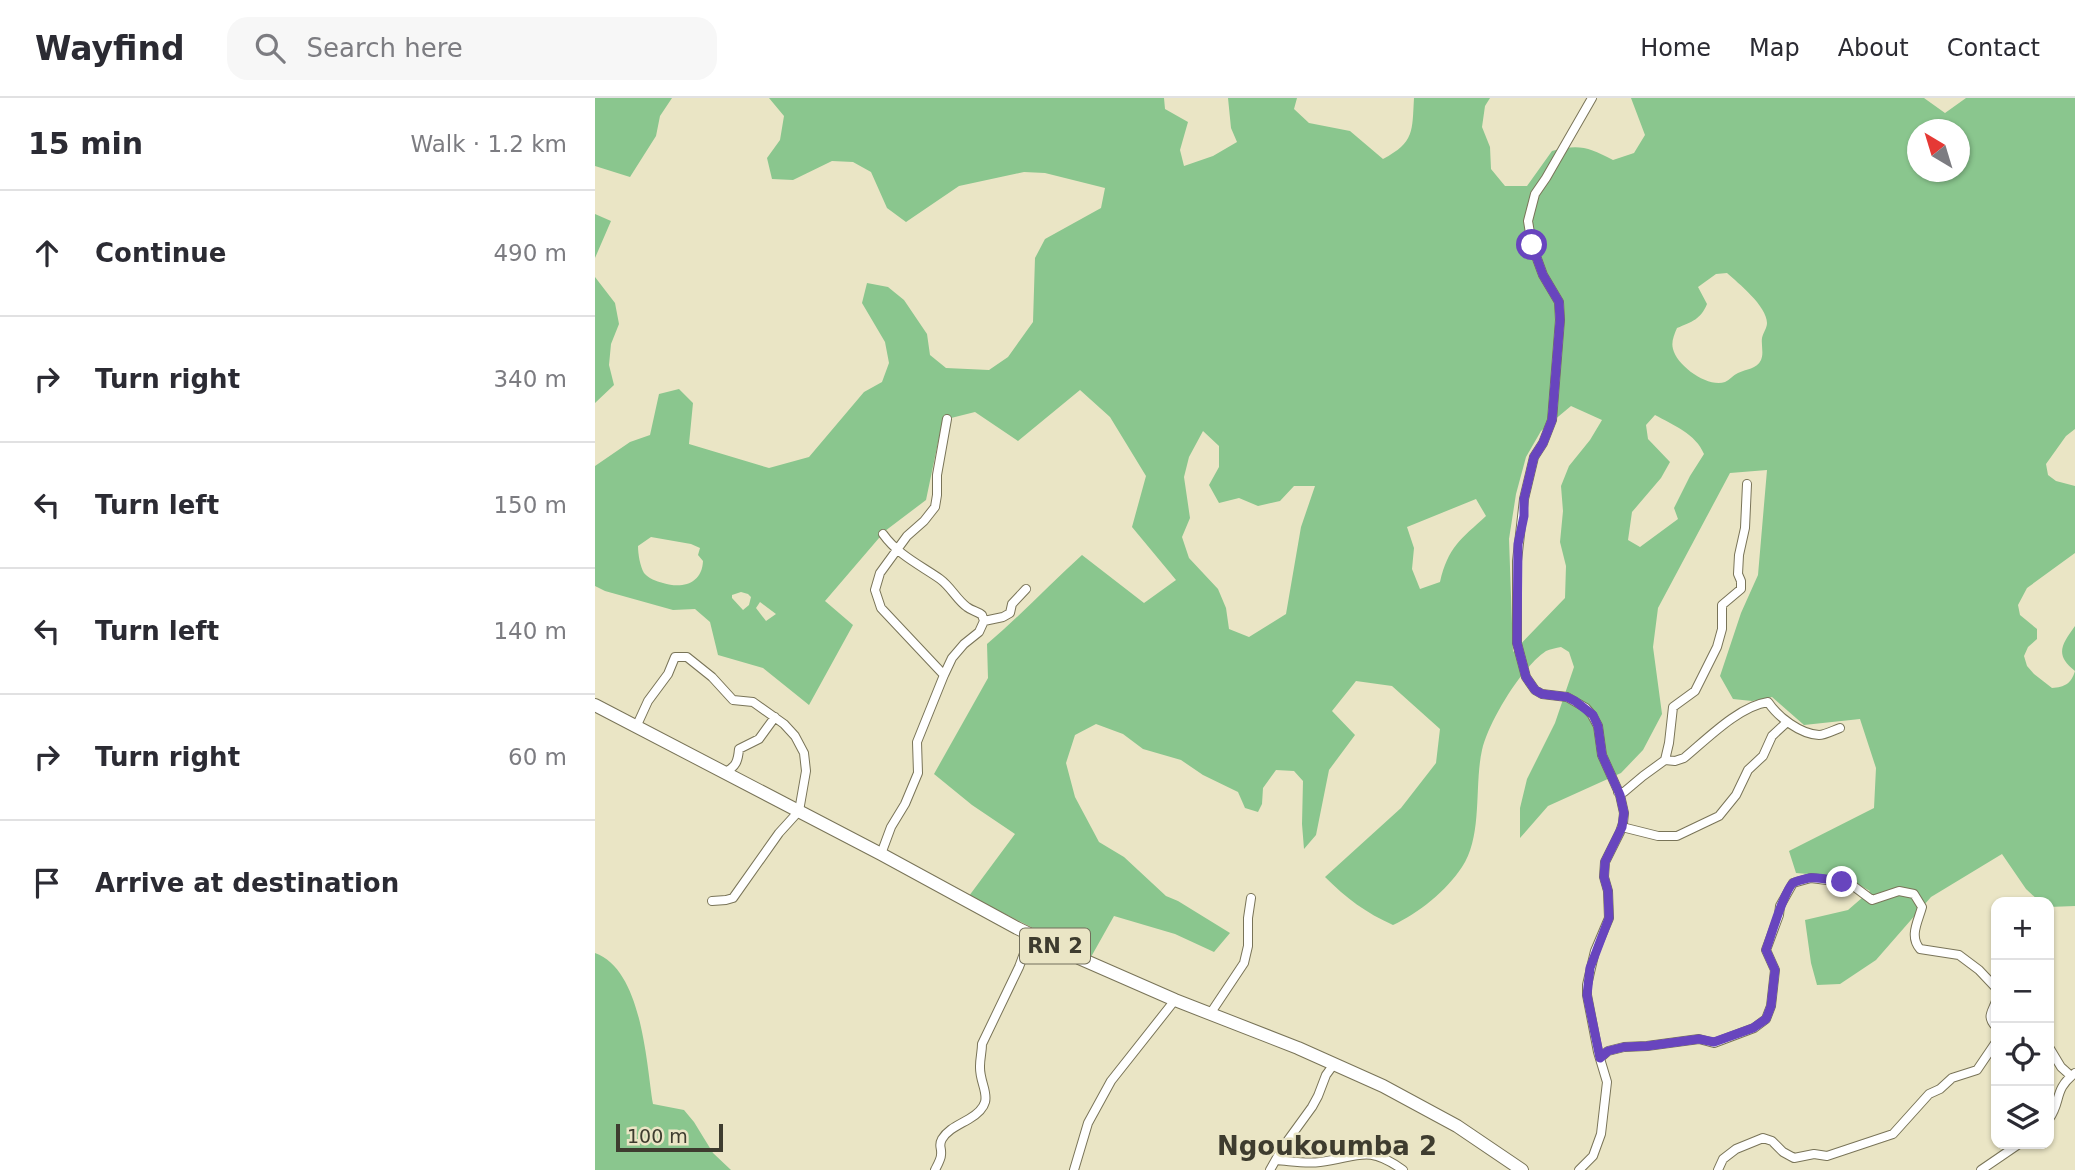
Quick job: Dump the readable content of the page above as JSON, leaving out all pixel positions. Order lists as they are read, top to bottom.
{
  "streets": {
    "main road": ["RN 2"]
  },
  "districts": ["Ngoukoumba 2"],
  "scale_bar": "100 m",
  "north": "top left",
  "page": {
    "header": "Wayfind",
    "search": "Search here",
    "nav": [
      "Home",
      "Map",
      "About",
      "Contact"
    ],
    "heading": ["15 min", "Walk · 1.2 km"],
    "list": [
      ["Continue", "490 m"],
      ["Turn right", "340 m"],
      ["Turn left", "150 m"],
      ["Turn left", "140 m"],
      ["Turn right", "60 m"],
      "Arrive at destination"
    ],
    "map_buttons": ["+", "−"],
    "scale": "100 m"
  }
}
